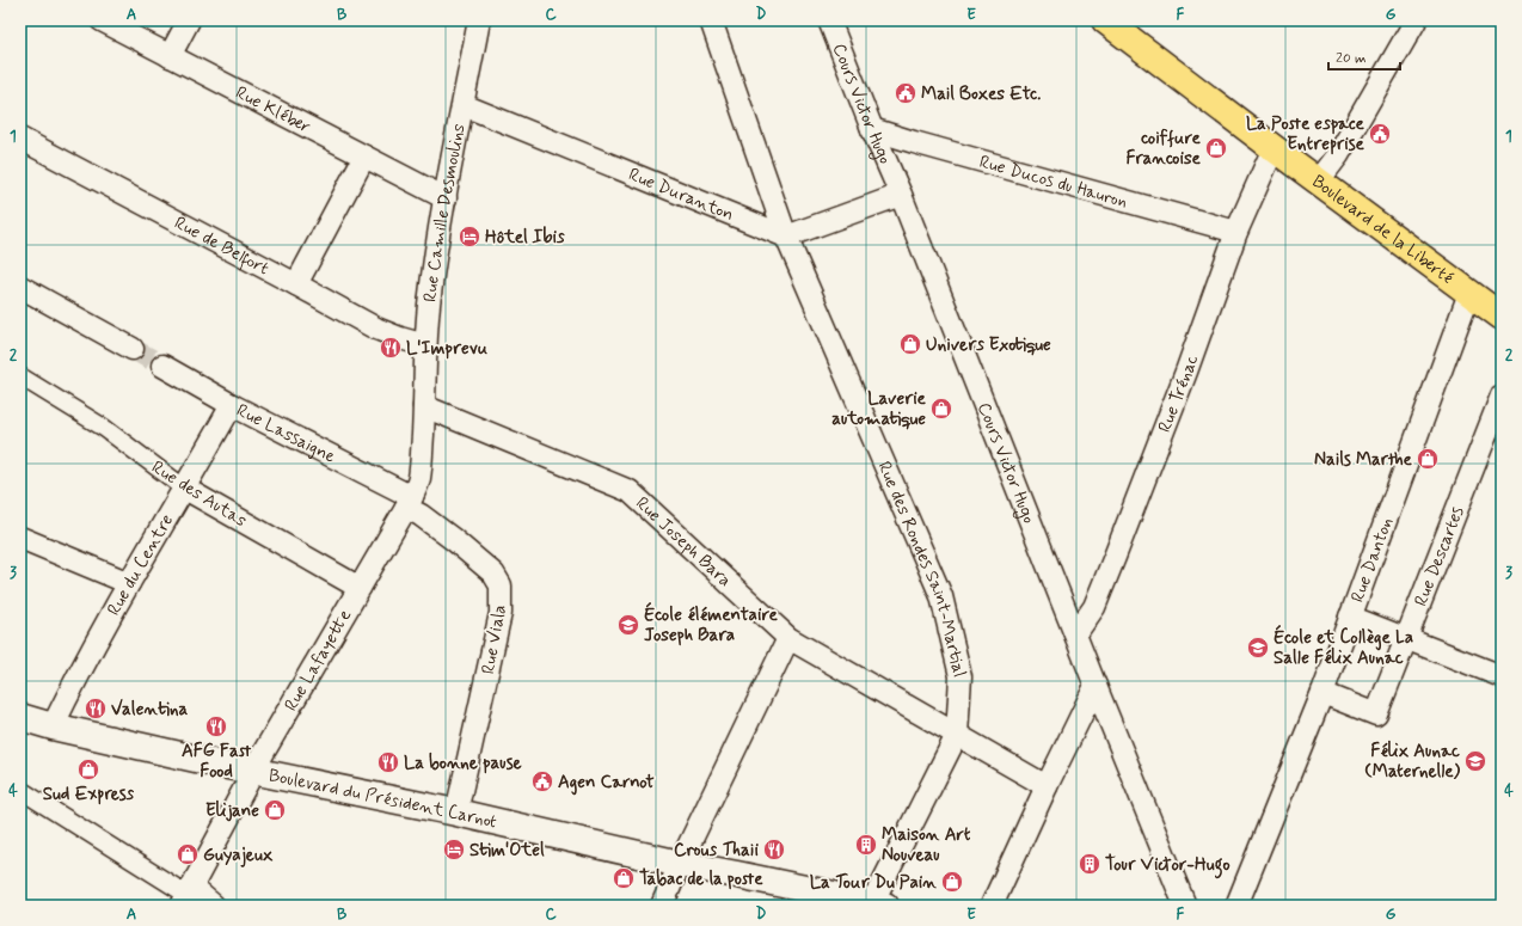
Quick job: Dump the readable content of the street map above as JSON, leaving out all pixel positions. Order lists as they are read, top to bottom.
{
  "streets": {
    "main road": ["Boulevard de la Liberté"],
    "street": [
      "Cours Victor Hugo",
      "Rue Kléber",
      "Rue Ducos du Hauron",
      "Rue Duranton",
      "Rue Camille Desmoulins",
      "Rue de Belfort",
      "Rue Trénac",
      "Rue Lassaigne",
      "Rue des Autas",
      "Rue Joseph Bara",
      "Rue Descartes",
      "Rue Danton",
      "Rue du Centre",
      "Rue des Rondes Saint-Martial",
      "Rue Viala",
      "Rue Lafayette",
      "Boulevard du Président Carnot"
    ]
  },
  "crossings": [
    ["Cours Victor Hugo", "Rue Ducos du Hauron"],
    ["Cours Victor Hugo", "Rue Trénac"],
    ["Rue Kléber", "Rue Camille Desmoulins"],
    ["Rue Ducos du Hauron", "Rue Trénac"],
    ["Rue Duranton", "Rue Camille Desmoulins"],
    ["Rue Duranton", "Rue des Rondes Saint-Martial"],
    ["Rue Camille Desmoulins", "Rue de Belfort"],
    ["Rue Camille Desmoulins", "Rue Joseph Bara"],
    ["Rue Camille Desmoulins", "Rue Lafayette"],
    ["Boulevard de la Liberté", "Rue Trénac"],
    ["Boulevard de la Liberté", "Rue Danton"],
    ["Rue Lassaigne", "Rue du Centre"],
    ["Rue Lassaigne", "Rue Viala"],
    ["Rue Lassaigne", "Rue Lafayette"],
    ["Rue des Autas", "Rue du Centre"],
    ["Rue des Autas", "Rue Lafayette"],
    ["Rue Joseph Bara", "Rue des Rondes Saint-Martial"],
    ["Rue Joseph Bara", "Rue Lafayette"],
    ["Rue Descartes", "Rue Danton"],
    ["Rue du Centre", "Boulevard du Président Carnot"],
    ["Rue des Rondes Saint-Martial", "Boulevard du Président Carnot"],
    ["Rue Viala", "Rue Lafayette"],
    ["Rue Viala", "Boulevard du Président Carnot"],
    ["Rue Lafayette", "Boulevard du Président Carnot"]
  ],
  "places": {
    "public building": ["Mail Boxes Etc.", "La Poste espace Entreprise", "Agen Carnot"],
    "shop": [
      "coiffure Francoise",
      "Univers Exotique",
      "Laverie automatique",
      "Nails Marthe",
      "Sud Express",
      "Elijane",
      "Guyajeux",
      "Tabac de la poste",
      "La Tour Du Pain"
    ],
    "hotel": ["Hôtel Ibis", "Stim'Otel"],
    "restaurant": [
      "L'Imprevu",
      "Valentina",
      "AFG Fast Food",
      "La bonne pause",
      "Crous Thaii"
    ],
    "school or university": ["École élémentaire Joseph Bara", "École et Collège La Salle Félix Aunac", "Félix Aunac (Maternelle)"],
    "building": ["Maison Art Nouveau", "Tour Victor-Hugo"]
  },
  "scale_bar": "20 m",
  "grid": {
    "columns": [
      "A",
      "B",
      "C",
      "D",
      "E",
      "F",
      "G"
    ],
    "rows": [
      "1",
      "2",
      "3",
      "4"
    ]
  }
}
